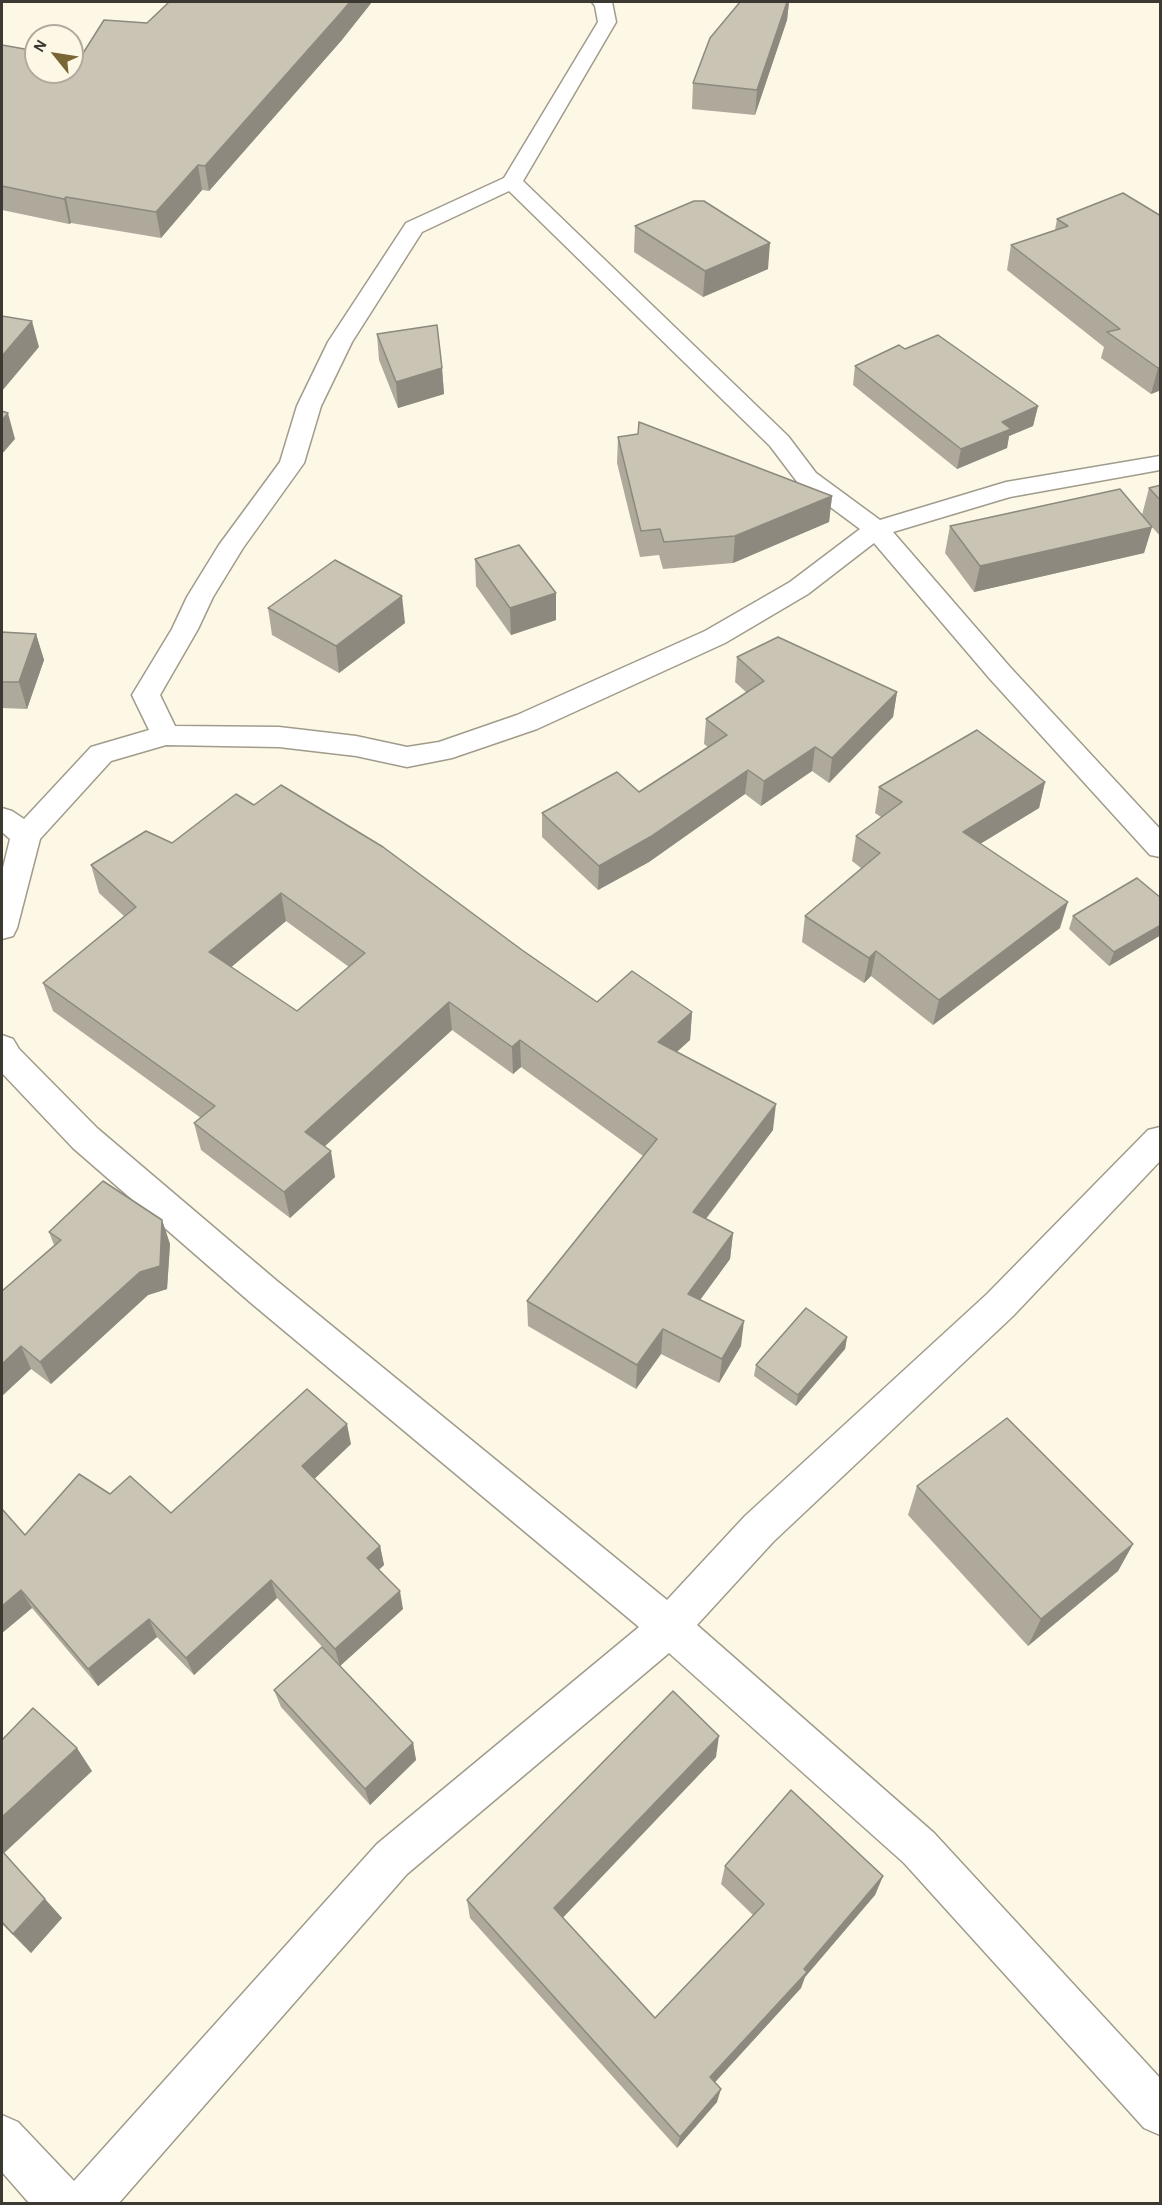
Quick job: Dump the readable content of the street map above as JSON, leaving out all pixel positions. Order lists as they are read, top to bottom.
{
  "north": "top left"
}
